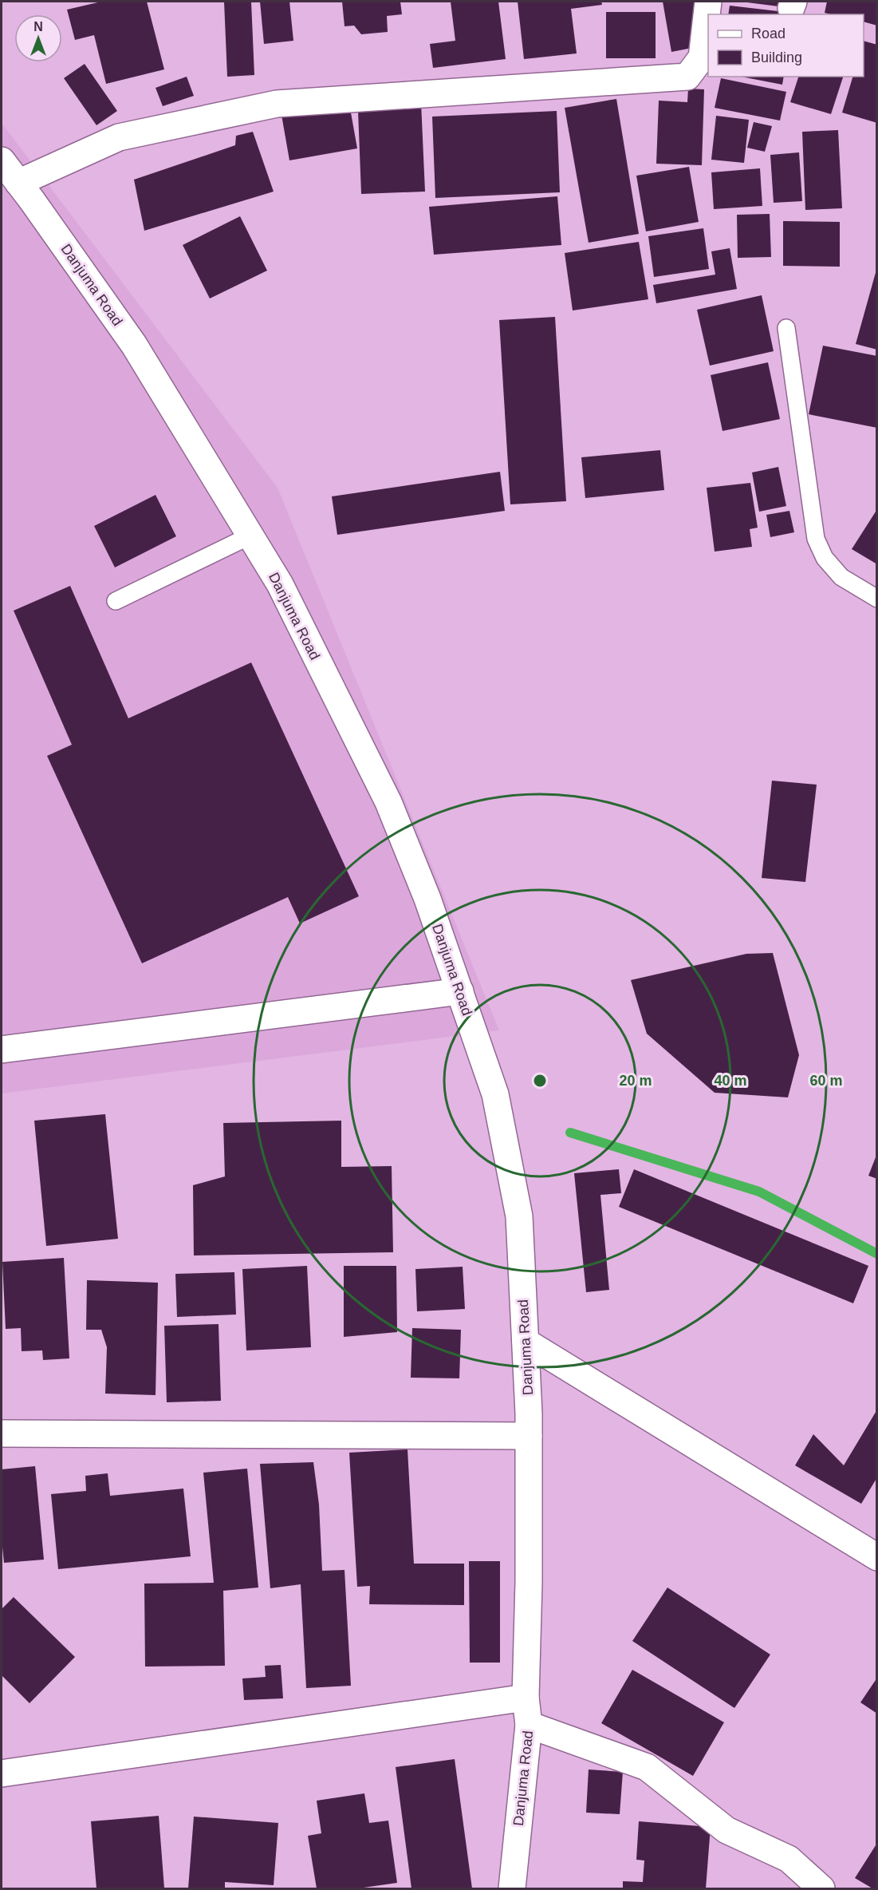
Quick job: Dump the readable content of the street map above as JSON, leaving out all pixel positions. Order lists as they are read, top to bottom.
{
  "streets": {
    "street": ["Danjuma Road"]
  },
  "legend": ["Road", "Building"],
  "north": "top",
  "rings": ["20 m", "40 m", "60 m"]
}
